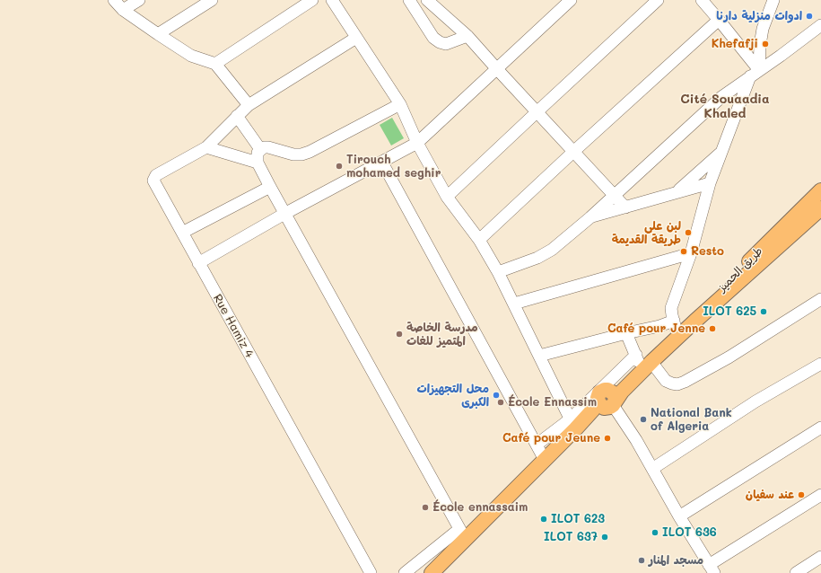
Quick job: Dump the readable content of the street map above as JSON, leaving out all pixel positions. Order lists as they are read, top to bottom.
{
  "streets": {
    "main road": ["طريق الحميز"],
    "street": ["Rue Hamiz 4"]
  },
  "districts": ["Cité Souaadia Khaled"],
  "places": [
    "ادوات منزلية دارنا",
    "Khefafji",
    "Tirouch mohamed seghir",
    "لبن على طريقة القديمة",
    "Resto",
    "ILOT 625",
    "Café pour Jenne",
    "مدرسة الخاصة المتميز للغات",
    "محل التجهيزات الكبرى",
    "École Ennassim",
    "National Bank of Algeria",
    "Café pour Jeune",
    "عند سفيان",
    "École ennassaim",
    "ILOT 623",
    "ILOT 636",
    "ILOT 637",
    "مسجد المنار"
  ]
}
